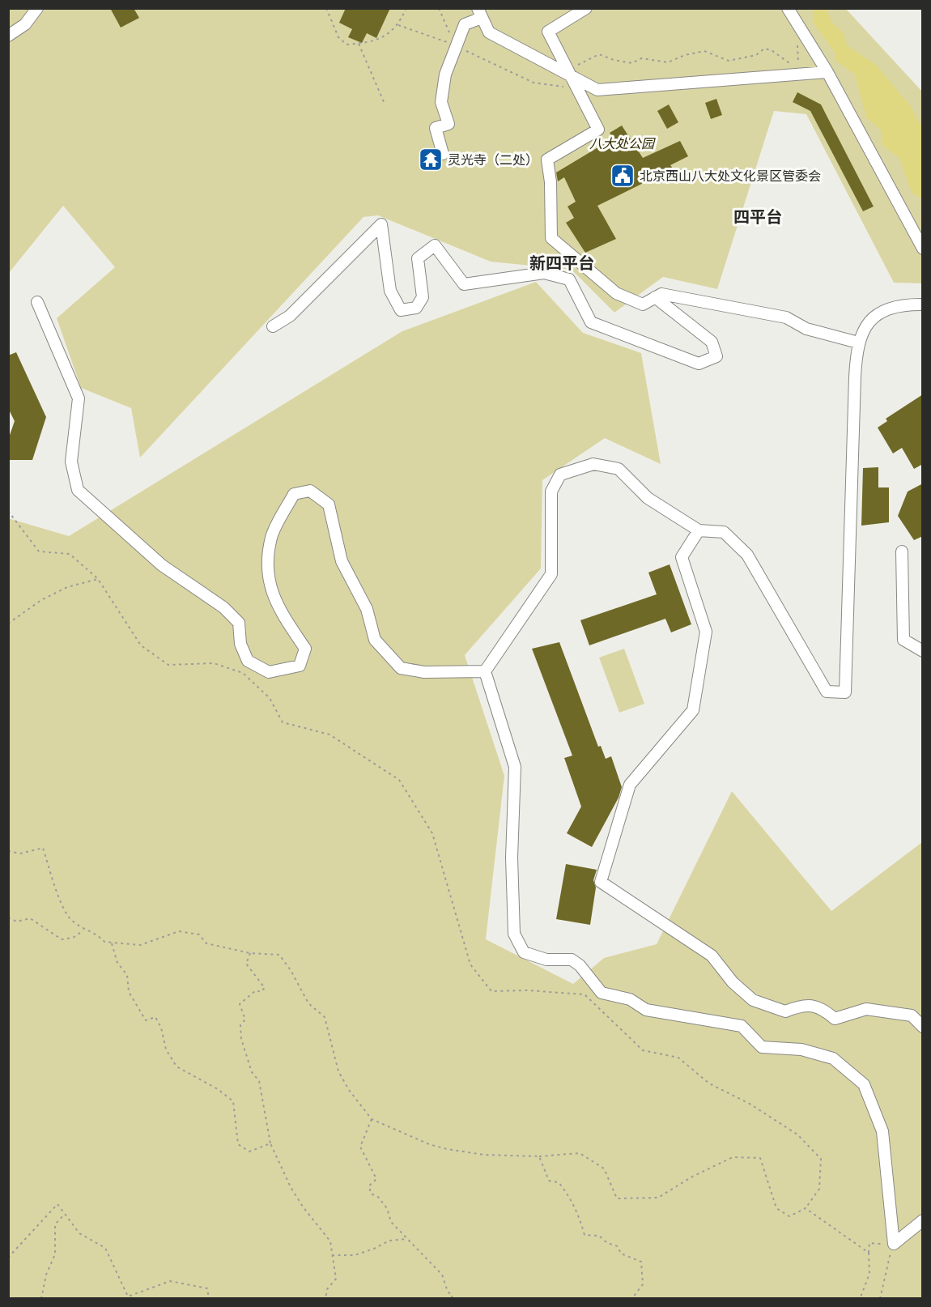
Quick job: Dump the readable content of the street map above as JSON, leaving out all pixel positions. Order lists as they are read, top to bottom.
{
  "districts": ["四平台", "新四平台"],
  "parks": ["八大处公园"],
  "places": {
    "temple": ["灵光寺（二处）"],
    "public building": ["北京西山八大处文化景区管委会"]
  }
}
